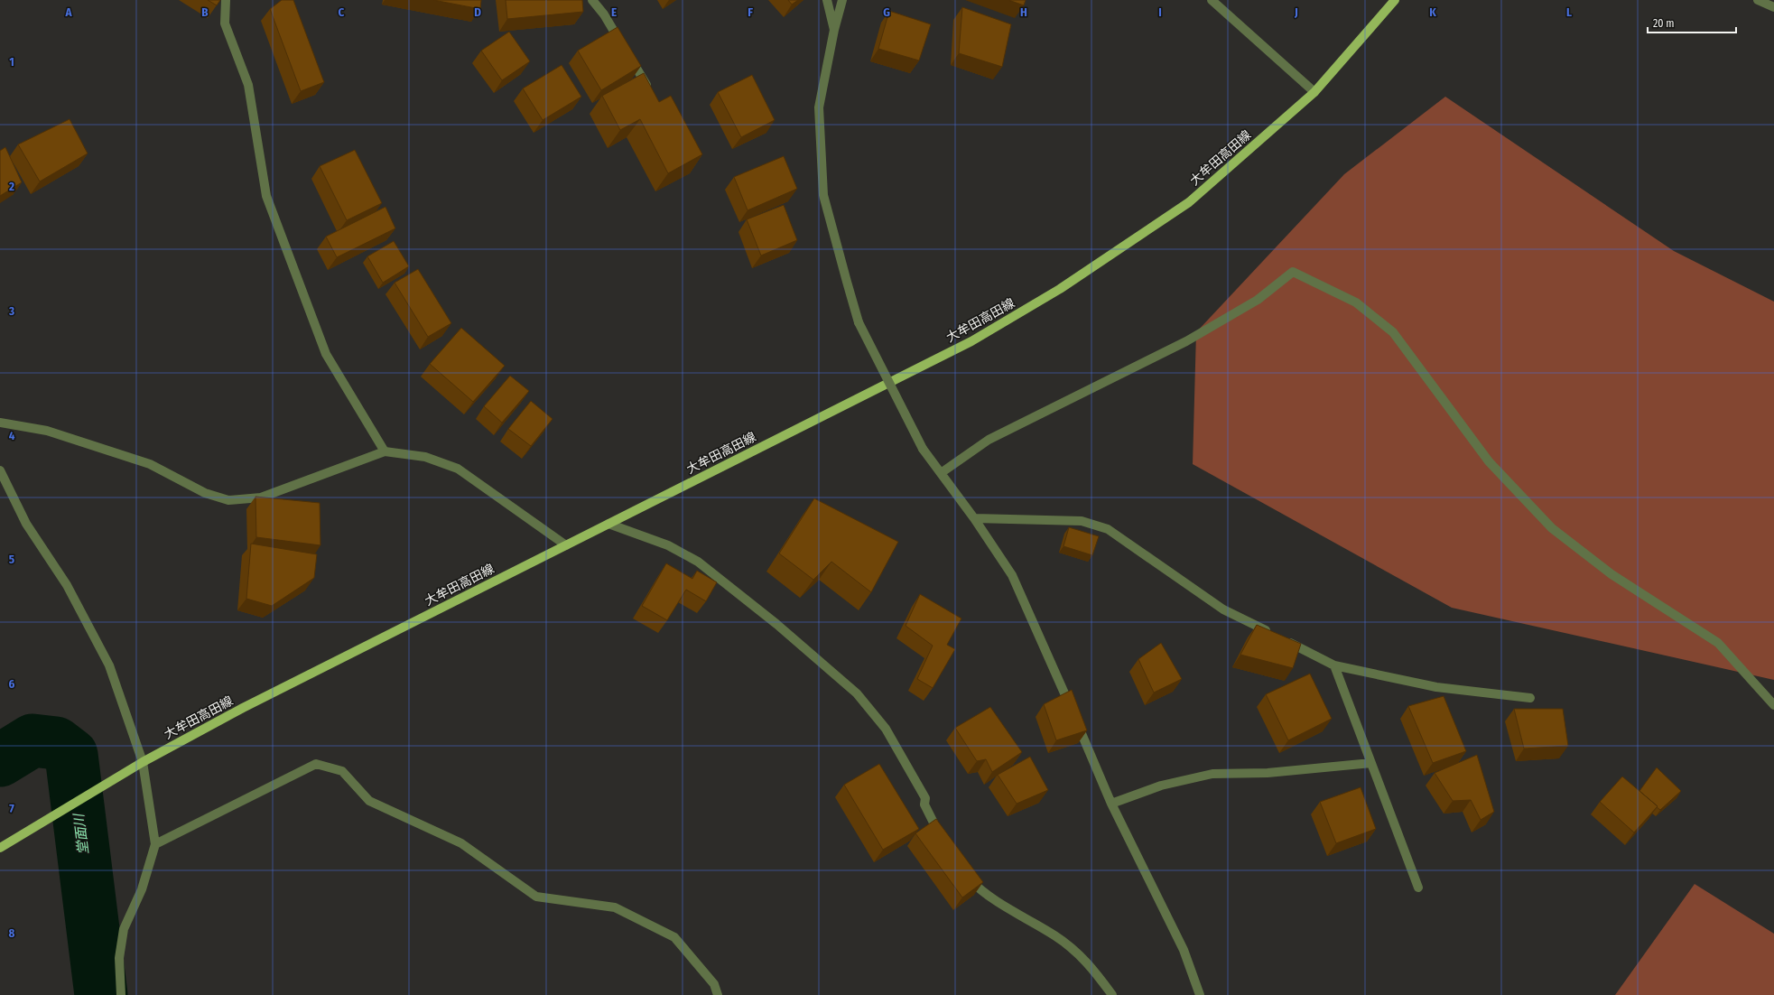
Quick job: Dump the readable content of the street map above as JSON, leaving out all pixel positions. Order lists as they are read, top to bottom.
{
  "streets": {
    "main road": ["大牟田高田線"]
  },
  "water": ["堂面川"],
  "scale_bar": "20 m",
  "grid": {
    "columns": [
      "A",
      "B",
      "C",
      "D",
      "E",
      "F",
      "G",
      "H",
      "I",
      "J",
      "K",
      "L"
    ],
    "rows": [
      "1",
      "2",
      "3",
      "4",
      "5",
      "6",
      "7",
      "8"
    ]
  }
}
